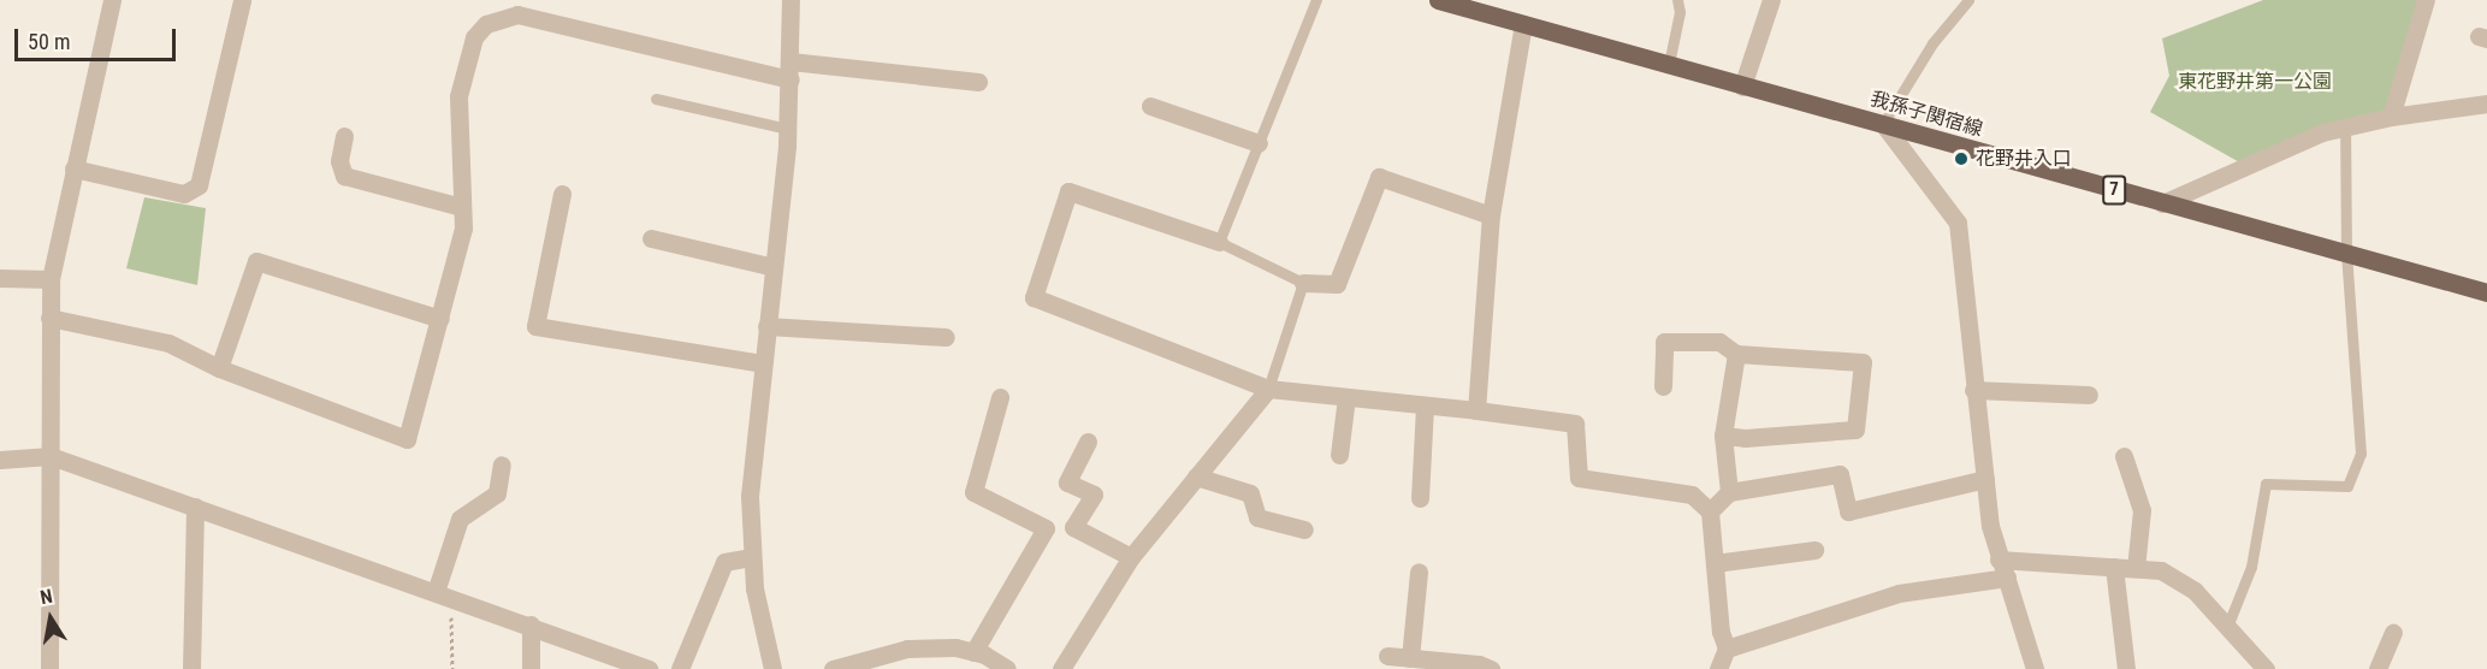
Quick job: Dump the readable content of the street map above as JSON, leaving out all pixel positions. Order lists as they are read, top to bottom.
{
  "streets": {
    "main road": ["我孫子関宿線", "7"]
  },
  "parks": ["東花野井第一公園"],
  "places": ["花野井入口"],
  "scale_bar": "50 m",
  "north": "top"
}
